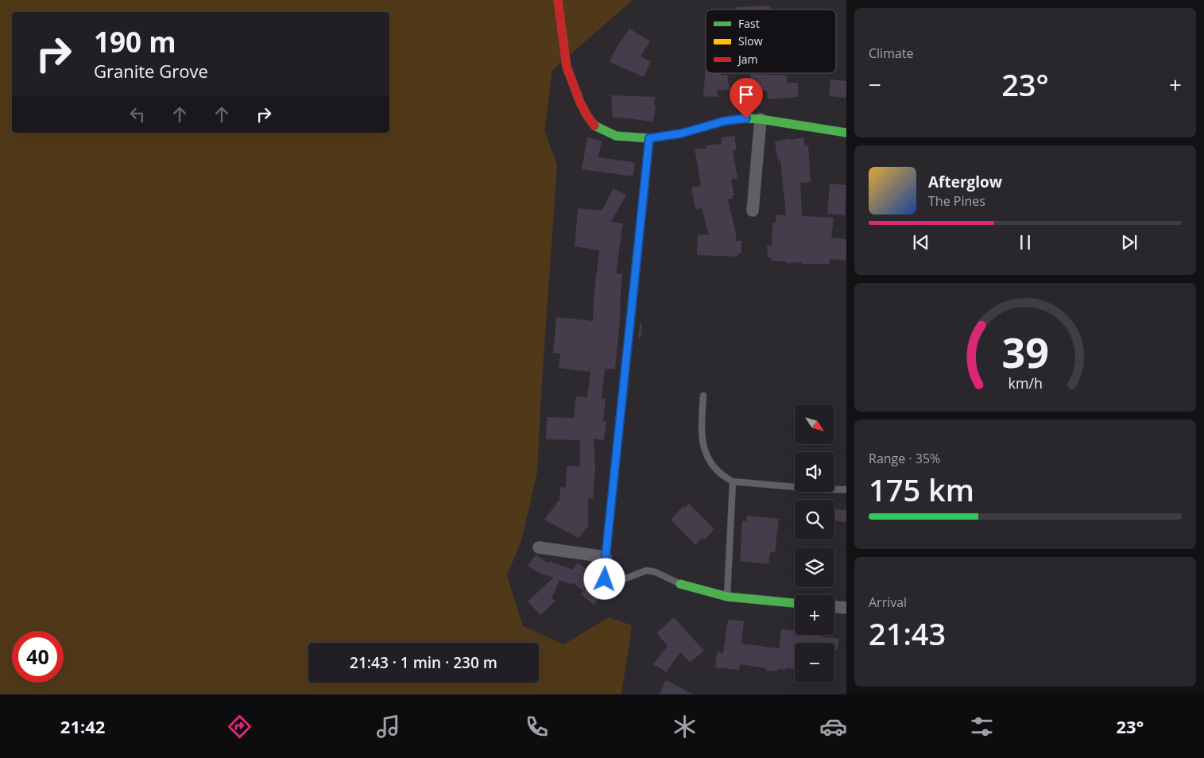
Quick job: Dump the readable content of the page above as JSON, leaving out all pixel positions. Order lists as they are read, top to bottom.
{
  "legend": ["Fast", "Slow", "Jam"],
  "north": "bottom right",
  "page": {
    "tile": [
      "Climate",
      ["Range · 35%", "175 km"],
      ["Arrival", "21:43"]
    ],
    "turn": ["190 m", "Granite Grove"],
    "heat": ["−", "23°", "+"],
    "song": ["Afterglow", "The Pines"],
    "map_buttons": ["+", "−"],
    "limit": "40",
    "trip": "21:43 · 1 min · 230 m",
    "tabs": ["21:42", "23°"],
    "gauge": ["39", "km/h"]
  }
}
